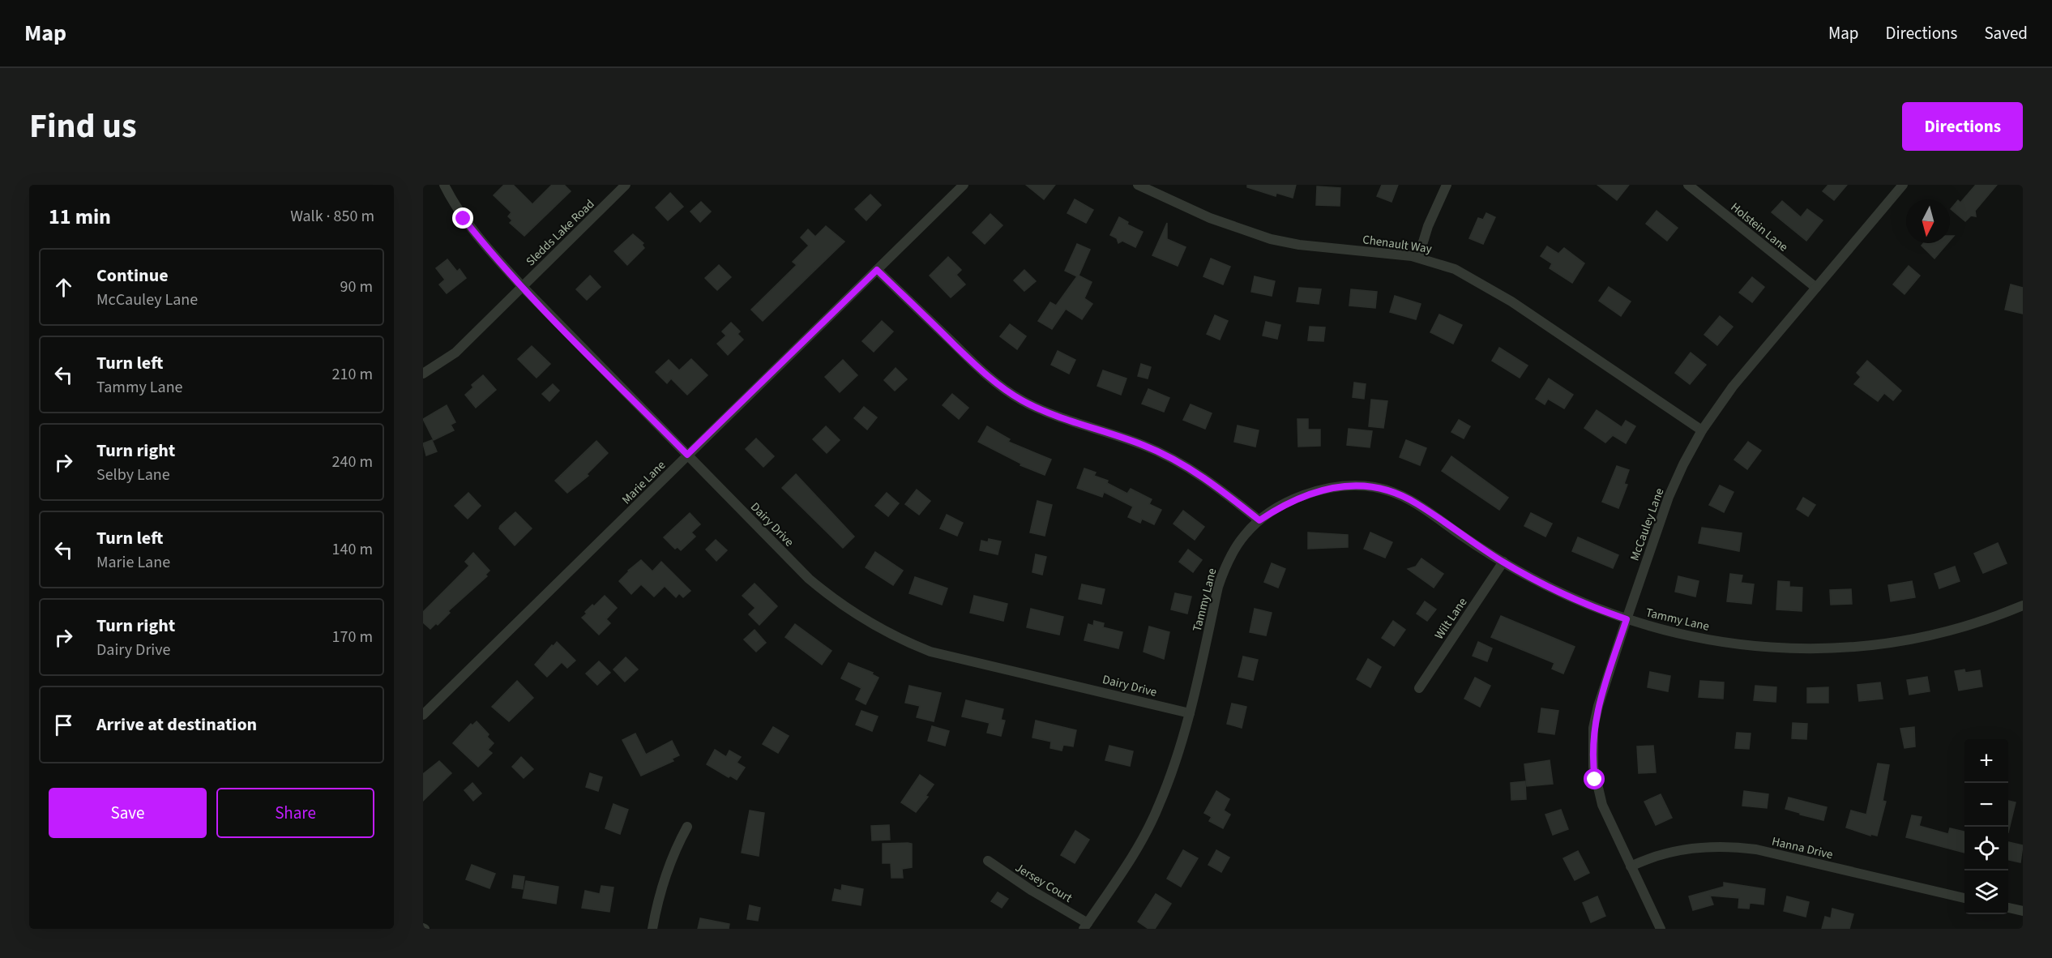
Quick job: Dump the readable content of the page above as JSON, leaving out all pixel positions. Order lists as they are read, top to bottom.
{
  "streets": {
    "street": [
      "Holstein Lane",
      "Sledds Lake Road",
      "Chenault Way",
      "Marie Lane",
      "Dairy Drive",
      "McCauley Lane",
      "Tammy Lane",
      "Wilt Lane",
      "Hanna Drive",
      "Jersey Court"
    ]
  },
  "crossings": [
    ["Holstein Lane", "McCauley Lane"],
    ["Sledds Lake Road", "Dairy Drive"],
    ["Chenault Way", "McCauley Lane"],
    ["Marie Lane", "Dairy Drive"],
    ["Dairy Drive", "Tammy Lane"],
    ["McCauley Lane", "Tammy Lane"],
    ["McCauley Lane", "Hanna Drive"],
    ["Tammy Lane", "Wilt Lane"],
    ["Tammy Lane", "Jersey Court"]
  ],
  "north": "bottom",
  "page": {
    "header": "Map",
    "nav": ["Map", "Directions", "Saved"],
    "title": "Find us",
    "buttons": [
      "Directions",
      ["Save", "Share"]
    ],
    "heading": ["11 min", "Walk · 850 m"],
    "list": [
      ["Continue", "McCauley Lane", "90 m"],
      ["Turn left", "Tammy Lane", "210 m"],
      ["Turn right", "Selby Lane", "240 m"],
      ["Turn left", "Marie Lane", "140 m"],
      ["Turn right", "Dairy Drive", "170 m"],
      "Arrive at destination"
    ],
    "map_buttons": ["+", "−"]
  }
}
